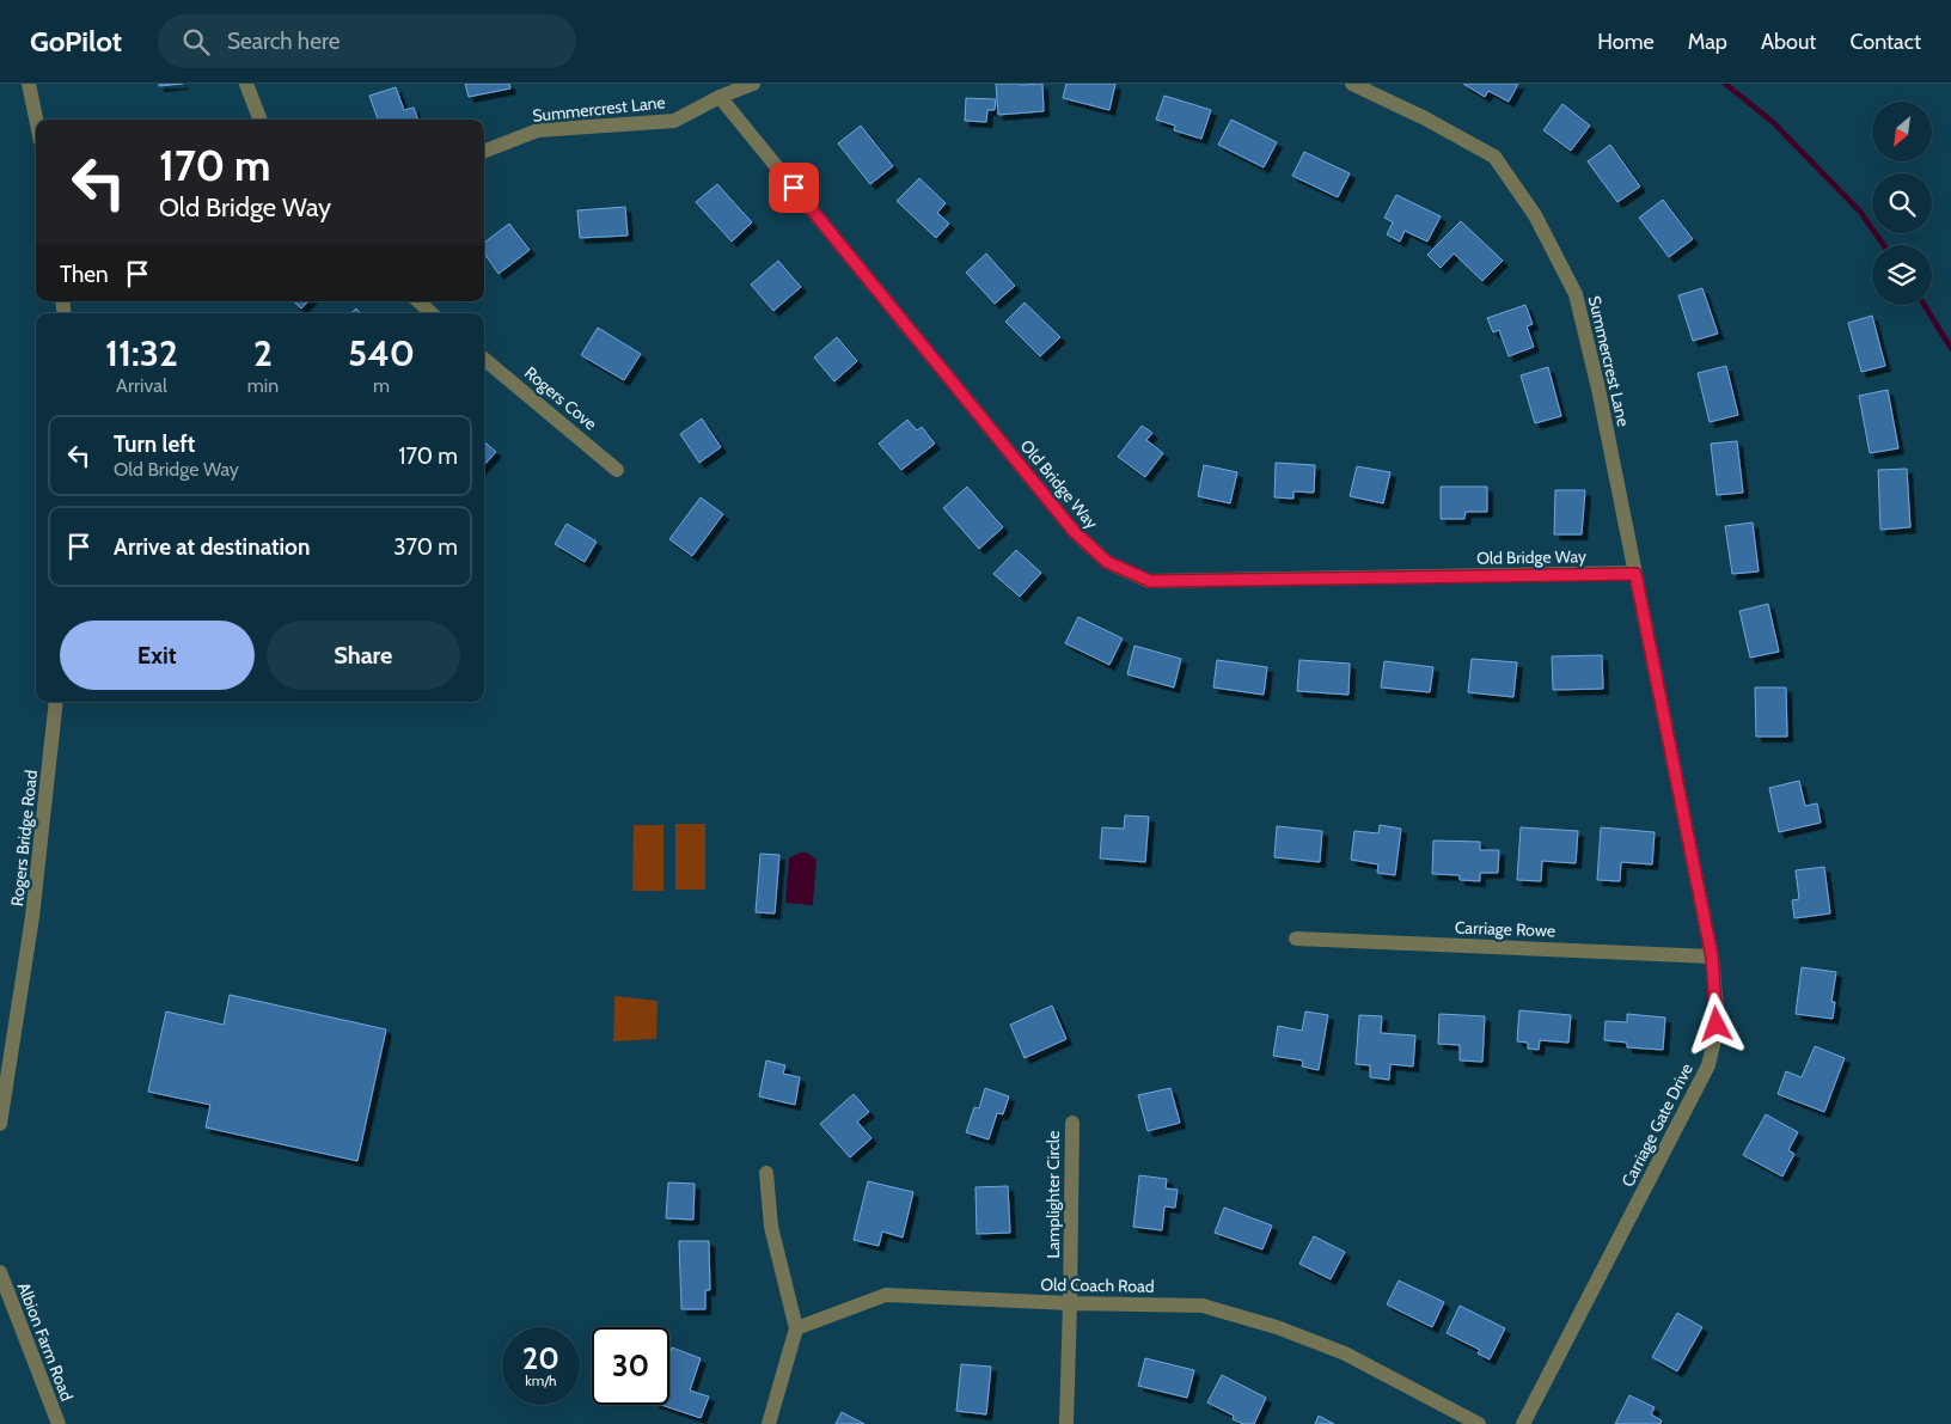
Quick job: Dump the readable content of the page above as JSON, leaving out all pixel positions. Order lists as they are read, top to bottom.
{
  "streets": {
    "street": [
      "Summercrest Lane",
      "Rogers Cove",
      "Old Bridge Way",
      "Rogers Bridge Road",
      "Carriage Rowe",
      "Carriage Gate Drive",
      "Lamplighter Circle",
      "Old Coach Road",
      "Albion Farm Road"
    ]
  },
  "crossings": [
    ["Summercrest Lane", "Old Bridge Way"],
    ["Summercrest Lane", "Carriage Gate Drive"],
    ["Old Bridge Way", "Carriage Gate Drive"],
    ["Carriage Rowe", "Carriage Gate Drive"],
    ["Lamplighter Circle", "Old Coach Road"]
  ],
  "north": "bottom left",
  "page": {
    "header": "GoPilot",
    "search": "Search here",
    "nav": [
      "Home",
      "Map",
      "About",
      "Contact"
    ],
    "turn": ["170 m", "Old Bridge Way"],
    "then": "Then",
    "eta": [
      "11:32",
      "Arrival",
      "2",
      "min",
      "540",
      "m"
    ],
    "list": [
      {
        "name": "Turn left",
        "note": "Old Bridge Way",
        "value": "170 m"
      },
      {
        "name": "Arrive at destination",
        "value": "370 m"
      }
    ],
    "buttons": ["Exit", "Share"],
    "speed": "20 km/h",
    "limit": "30"
  }
}
